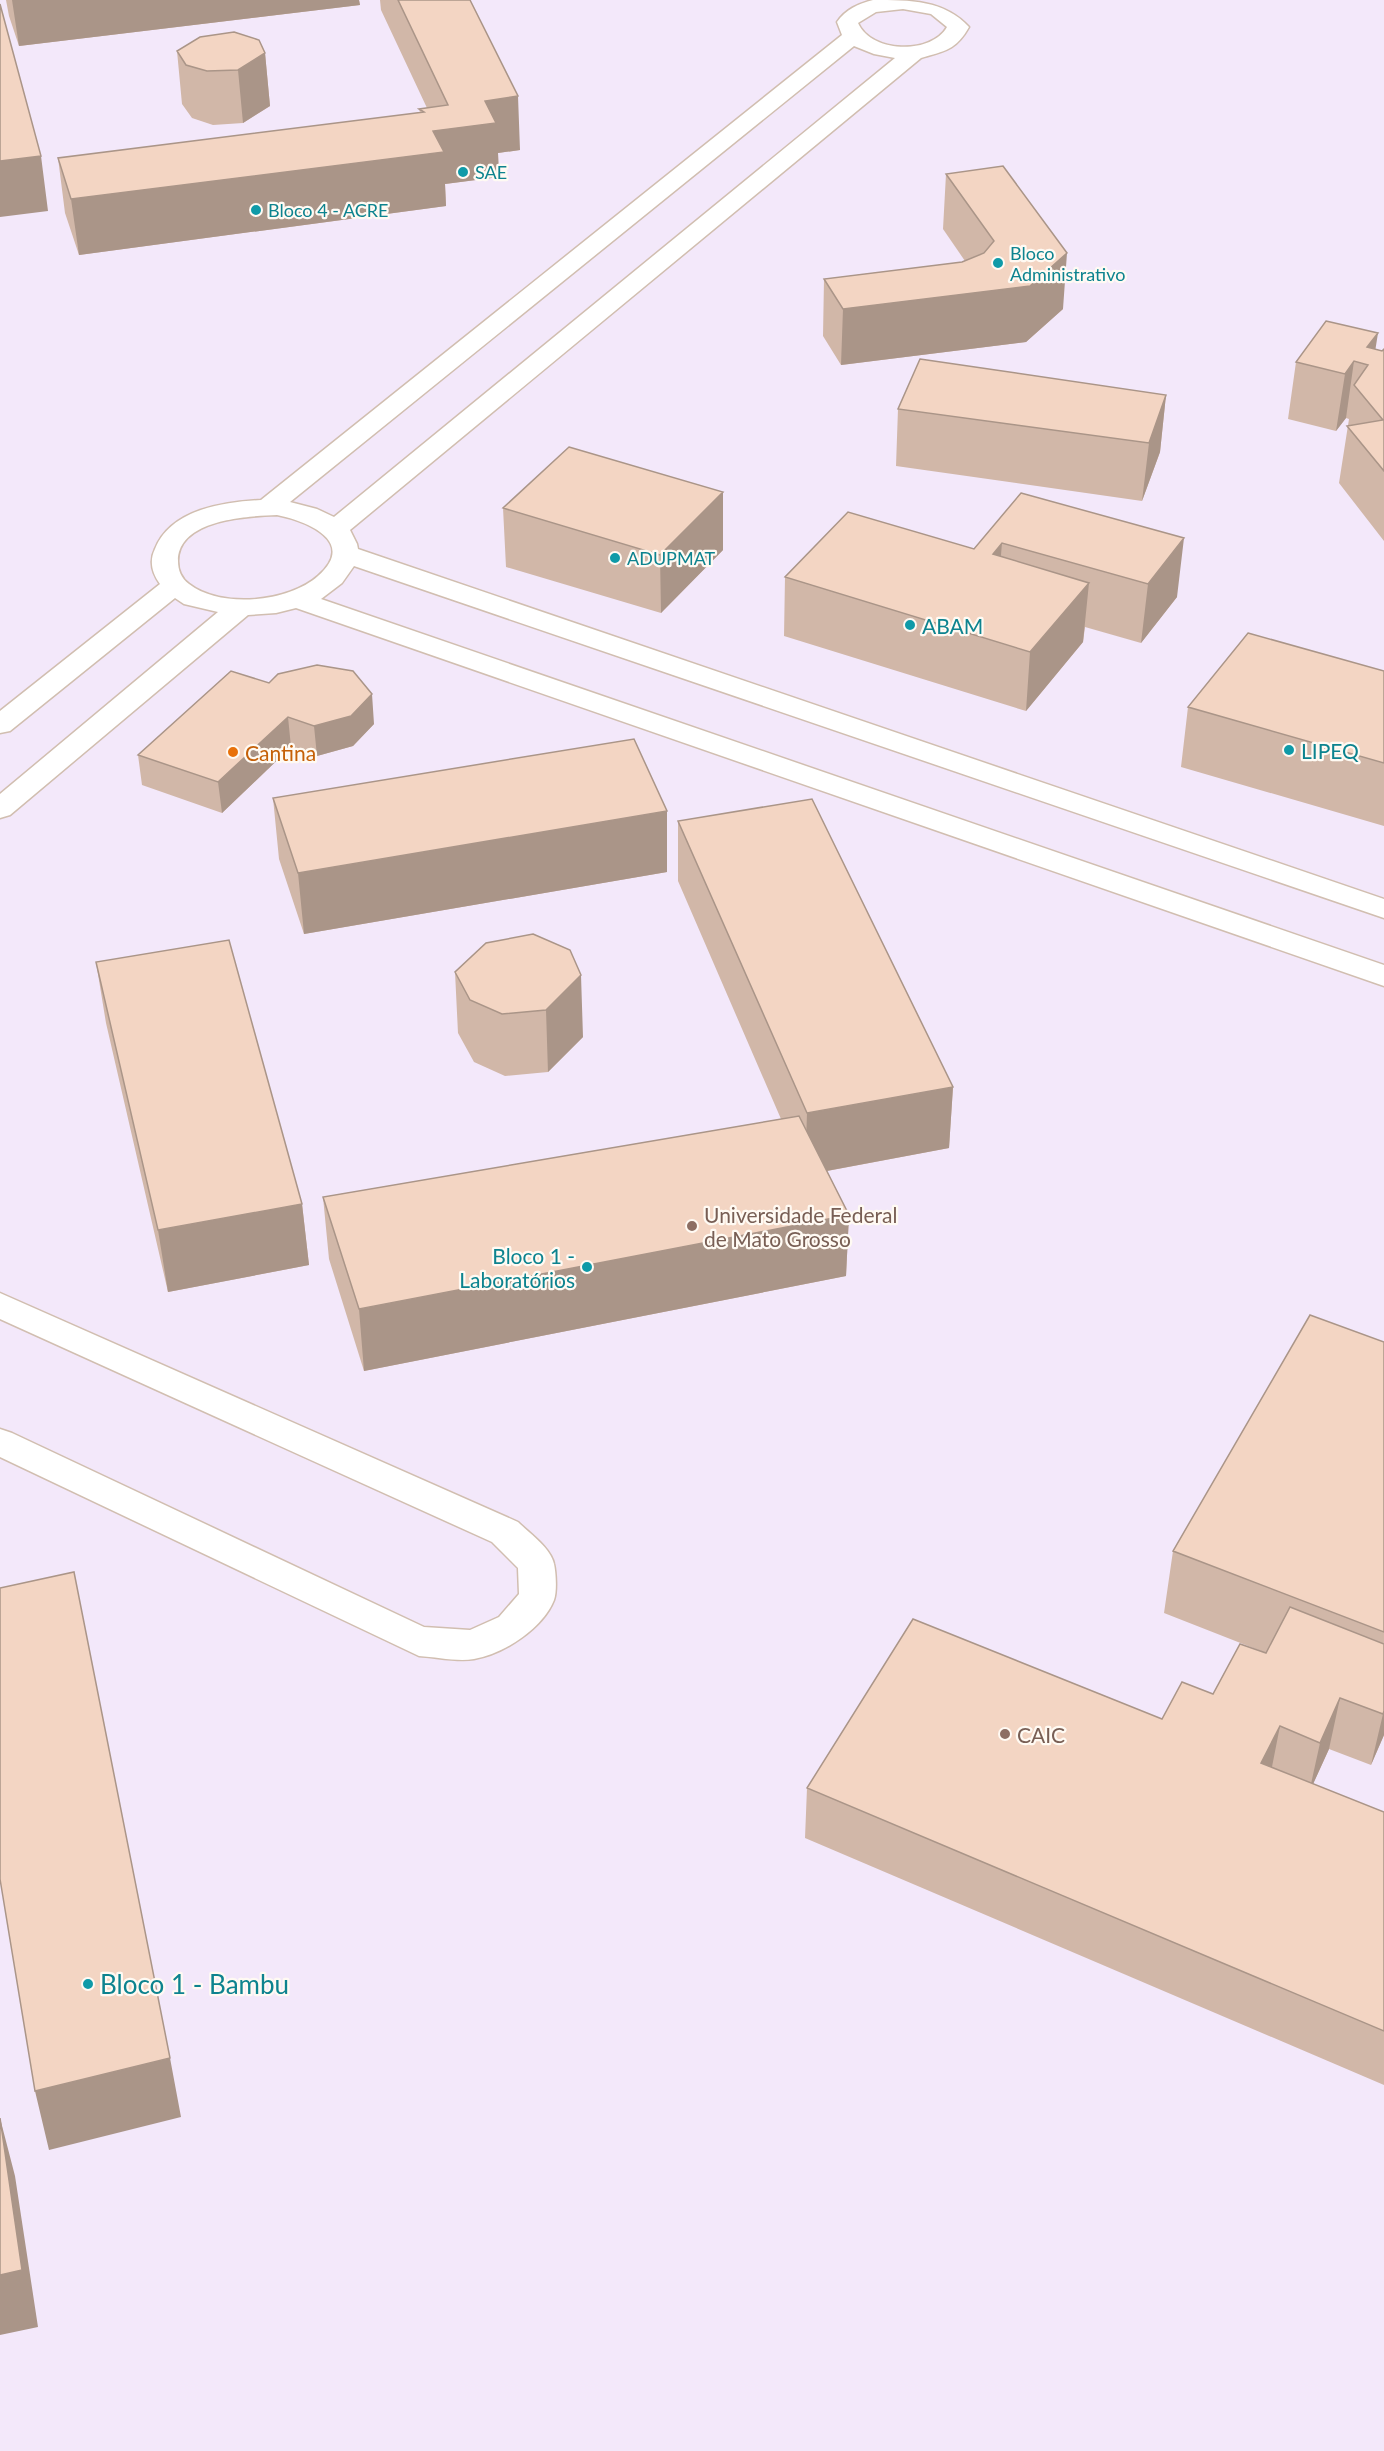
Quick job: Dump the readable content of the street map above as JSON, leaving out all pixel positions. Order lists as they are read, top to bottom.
{
  "places": [
    "SAE",
    "Bloco 4 - ACRE",
    "Bloco Administrativo",
    "ADUPMAT",
    "ABAM",
    "LIPEQ",
    "Cantina",
    "Universidade Federal de Mato Grosso",
    "Bloco 1 - Laboratórios",
    "CAIC",
    "Bloco 1 - Bambu"
  ]
}
